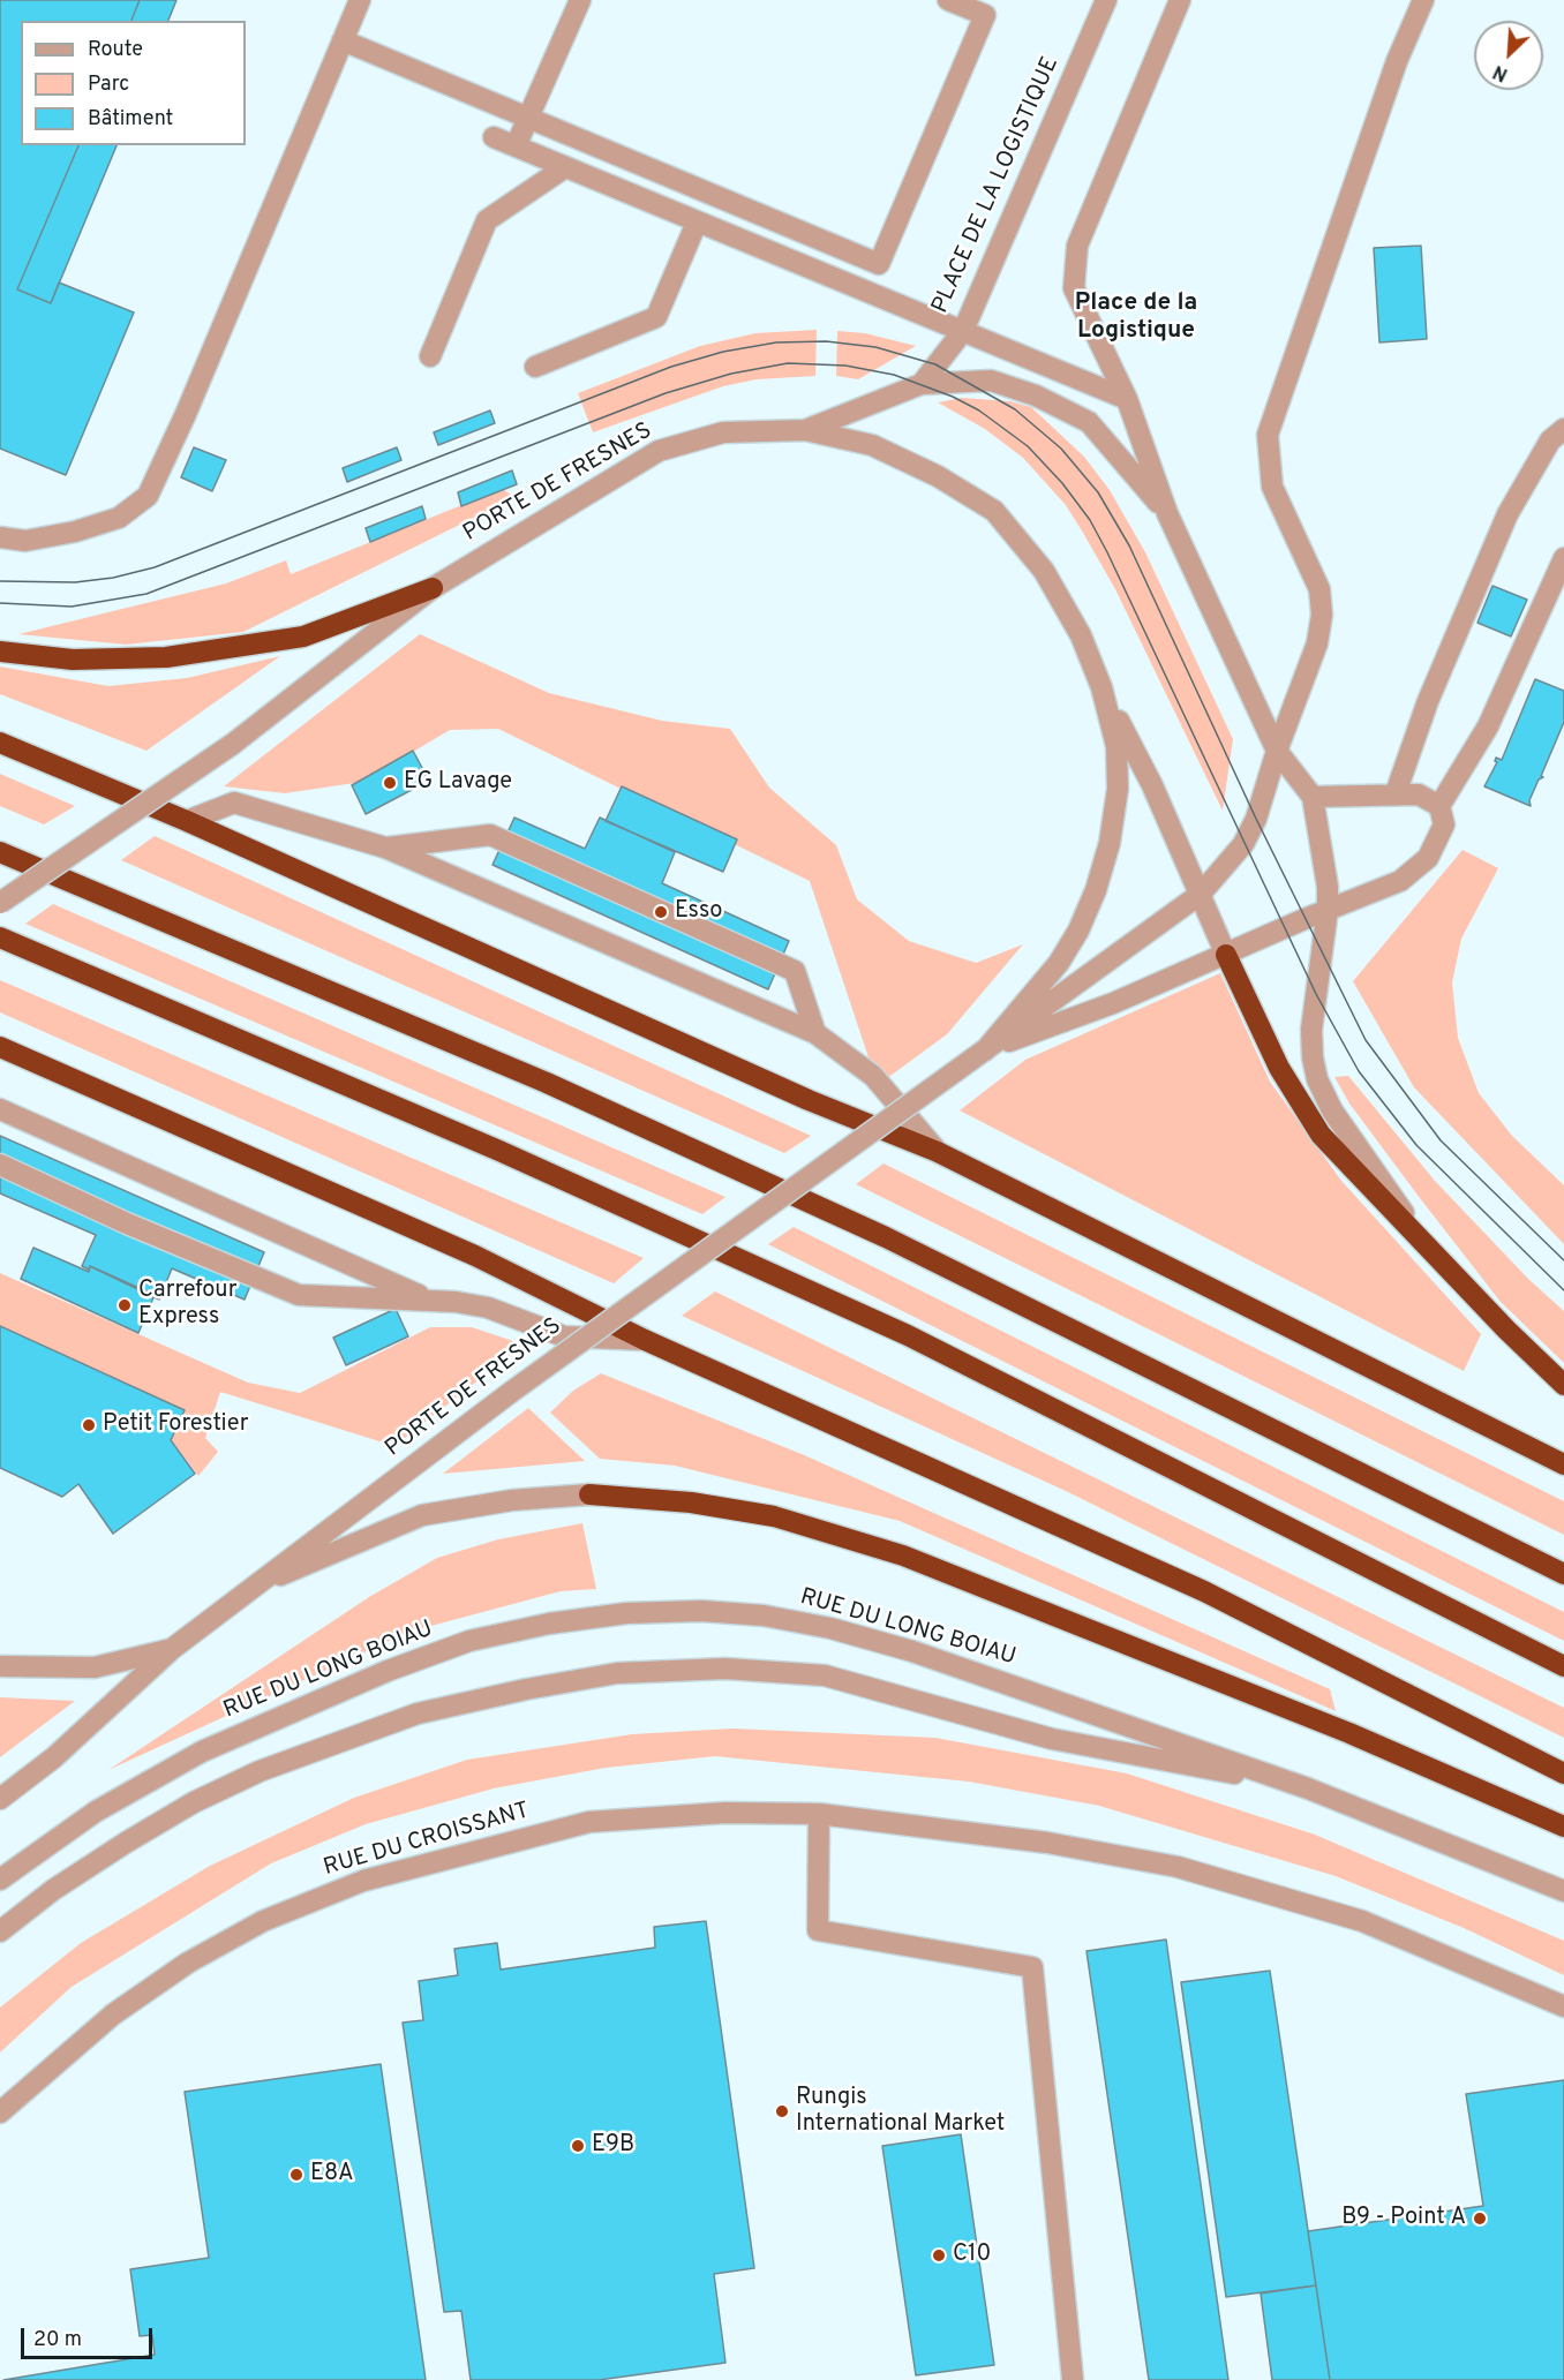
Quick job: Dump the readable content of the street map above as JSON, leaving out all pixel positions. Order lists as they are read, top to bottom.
{
  "streets": {
    "street": [
      "PLACE DE LA LOGISTIQUE",
      "PORTE DE FRESNES",
      "RUE DU LONG BOIAU",
      "RUE DU CROISSANT"
    ]
  },
  "districts": ["Place de la Logistique"],
  "places": [
    "EG Lavage",
    "Esso",
    "Carrefour Express",
    "Petit Forestier",
    "Rungis International Market",
    "E9B",
    "E8A",
    "B9 - Point A",
    "C10"
  ],
  "legend": ["Route", "Parc", "Bâtiment"],
  "scale_bar": "20 m",
  "north": "bottom left"
}
